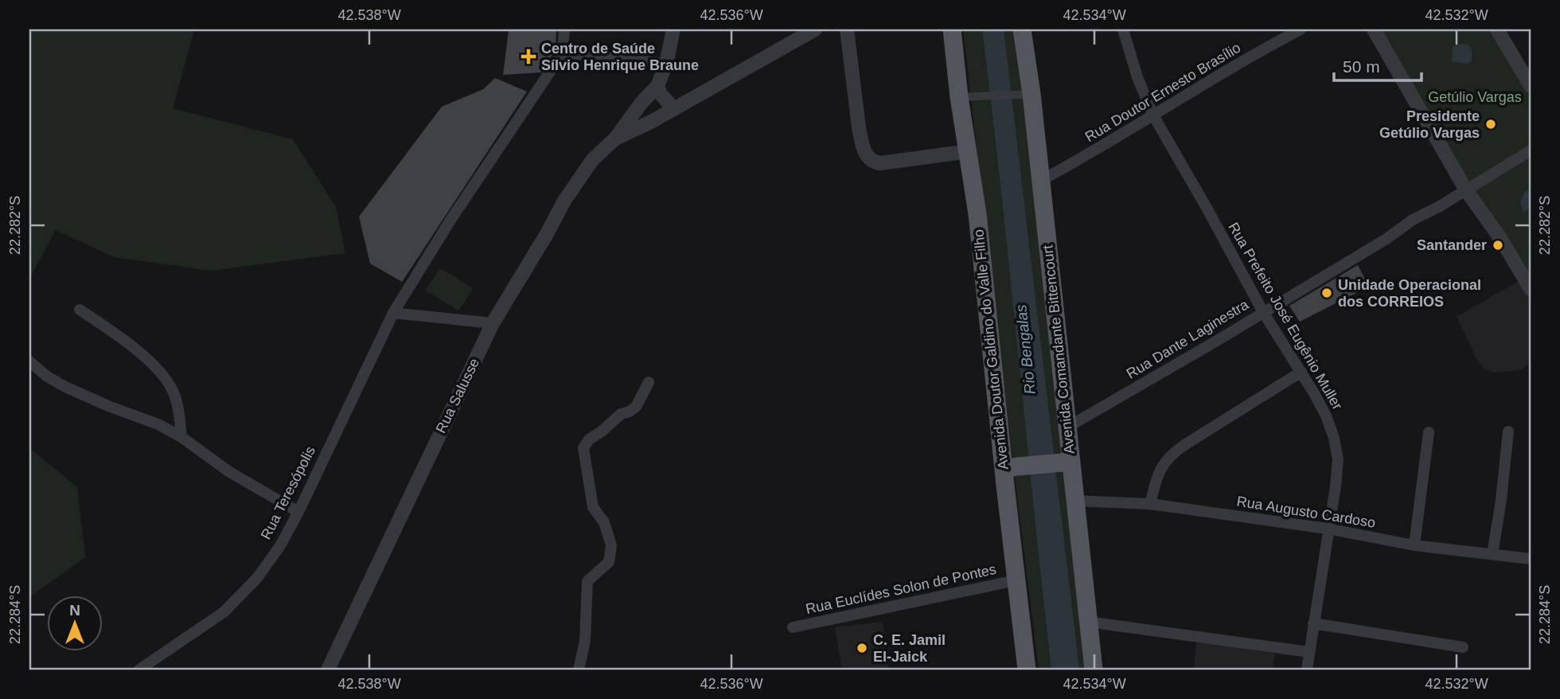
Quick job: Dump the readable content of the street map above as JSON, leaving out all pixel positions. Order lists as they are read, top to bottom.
{
  "streets": {
    "main road": ["Avenida Doutor Galdino do Valle Filho", "Avenida Comandante Bittencourt"],
    "street": [
      "Rua Doutor Ernesto Brasílio",
      "Rua Prefeito José Eugênio Muller",
      "Rua Dante Laginestra",
      "Rua Salusse",
      "Rua Teresópolis",
      "Rua Augusto Cardoso",
      "Rua Euclídes Solon de Pontes"
    ]
  },
  "crossings": [
    ["Rua Doutor Ernesto Brasílio", "Rua Prefeito José Eugênio Muller"],
    ["Rua Doutor Ernesto Brasílio", "Avenida Comandante Bittencourt"],
    ["Rua Prefeito José Eugênio Muller", "Rua Dante Laginestra"],
    ["Rua Prefeito José Eugênio Muller", "Rua Augusto Cardoso"],
    ["Rua Dante Laginestra", "Avenida Comandante Bittencourt"],
    ["Avenida Doutor Galdino do Valle Filho", "Rua Euclídes Solon de Pontes"],
    ["Avenida Comandante Bittencourt", "Rua Augusto Cardoso"]
  ],
  "water": ["Rio Bengalas"],
  "parks": ["Getúlio Vargas"],
  "places": {
    "health": ["Centro de Saúde Sílvio Henrique Braune"],
    "other": [
      "Presidente Getúlio Vargas",
      "Santander",
      "Unidade Operacional dos CORREIOS",
      "C. E. Jamil El-Jaick"
    ]
  },
  "scale_bar": "50 m",
  "north": "top",
  "coordinates": [
    "42.538°W",
    "42.536°W",
    "42.534°W",
    "42.532°W",
    "22.282°S",
    "22.284°S"
  ]
}
